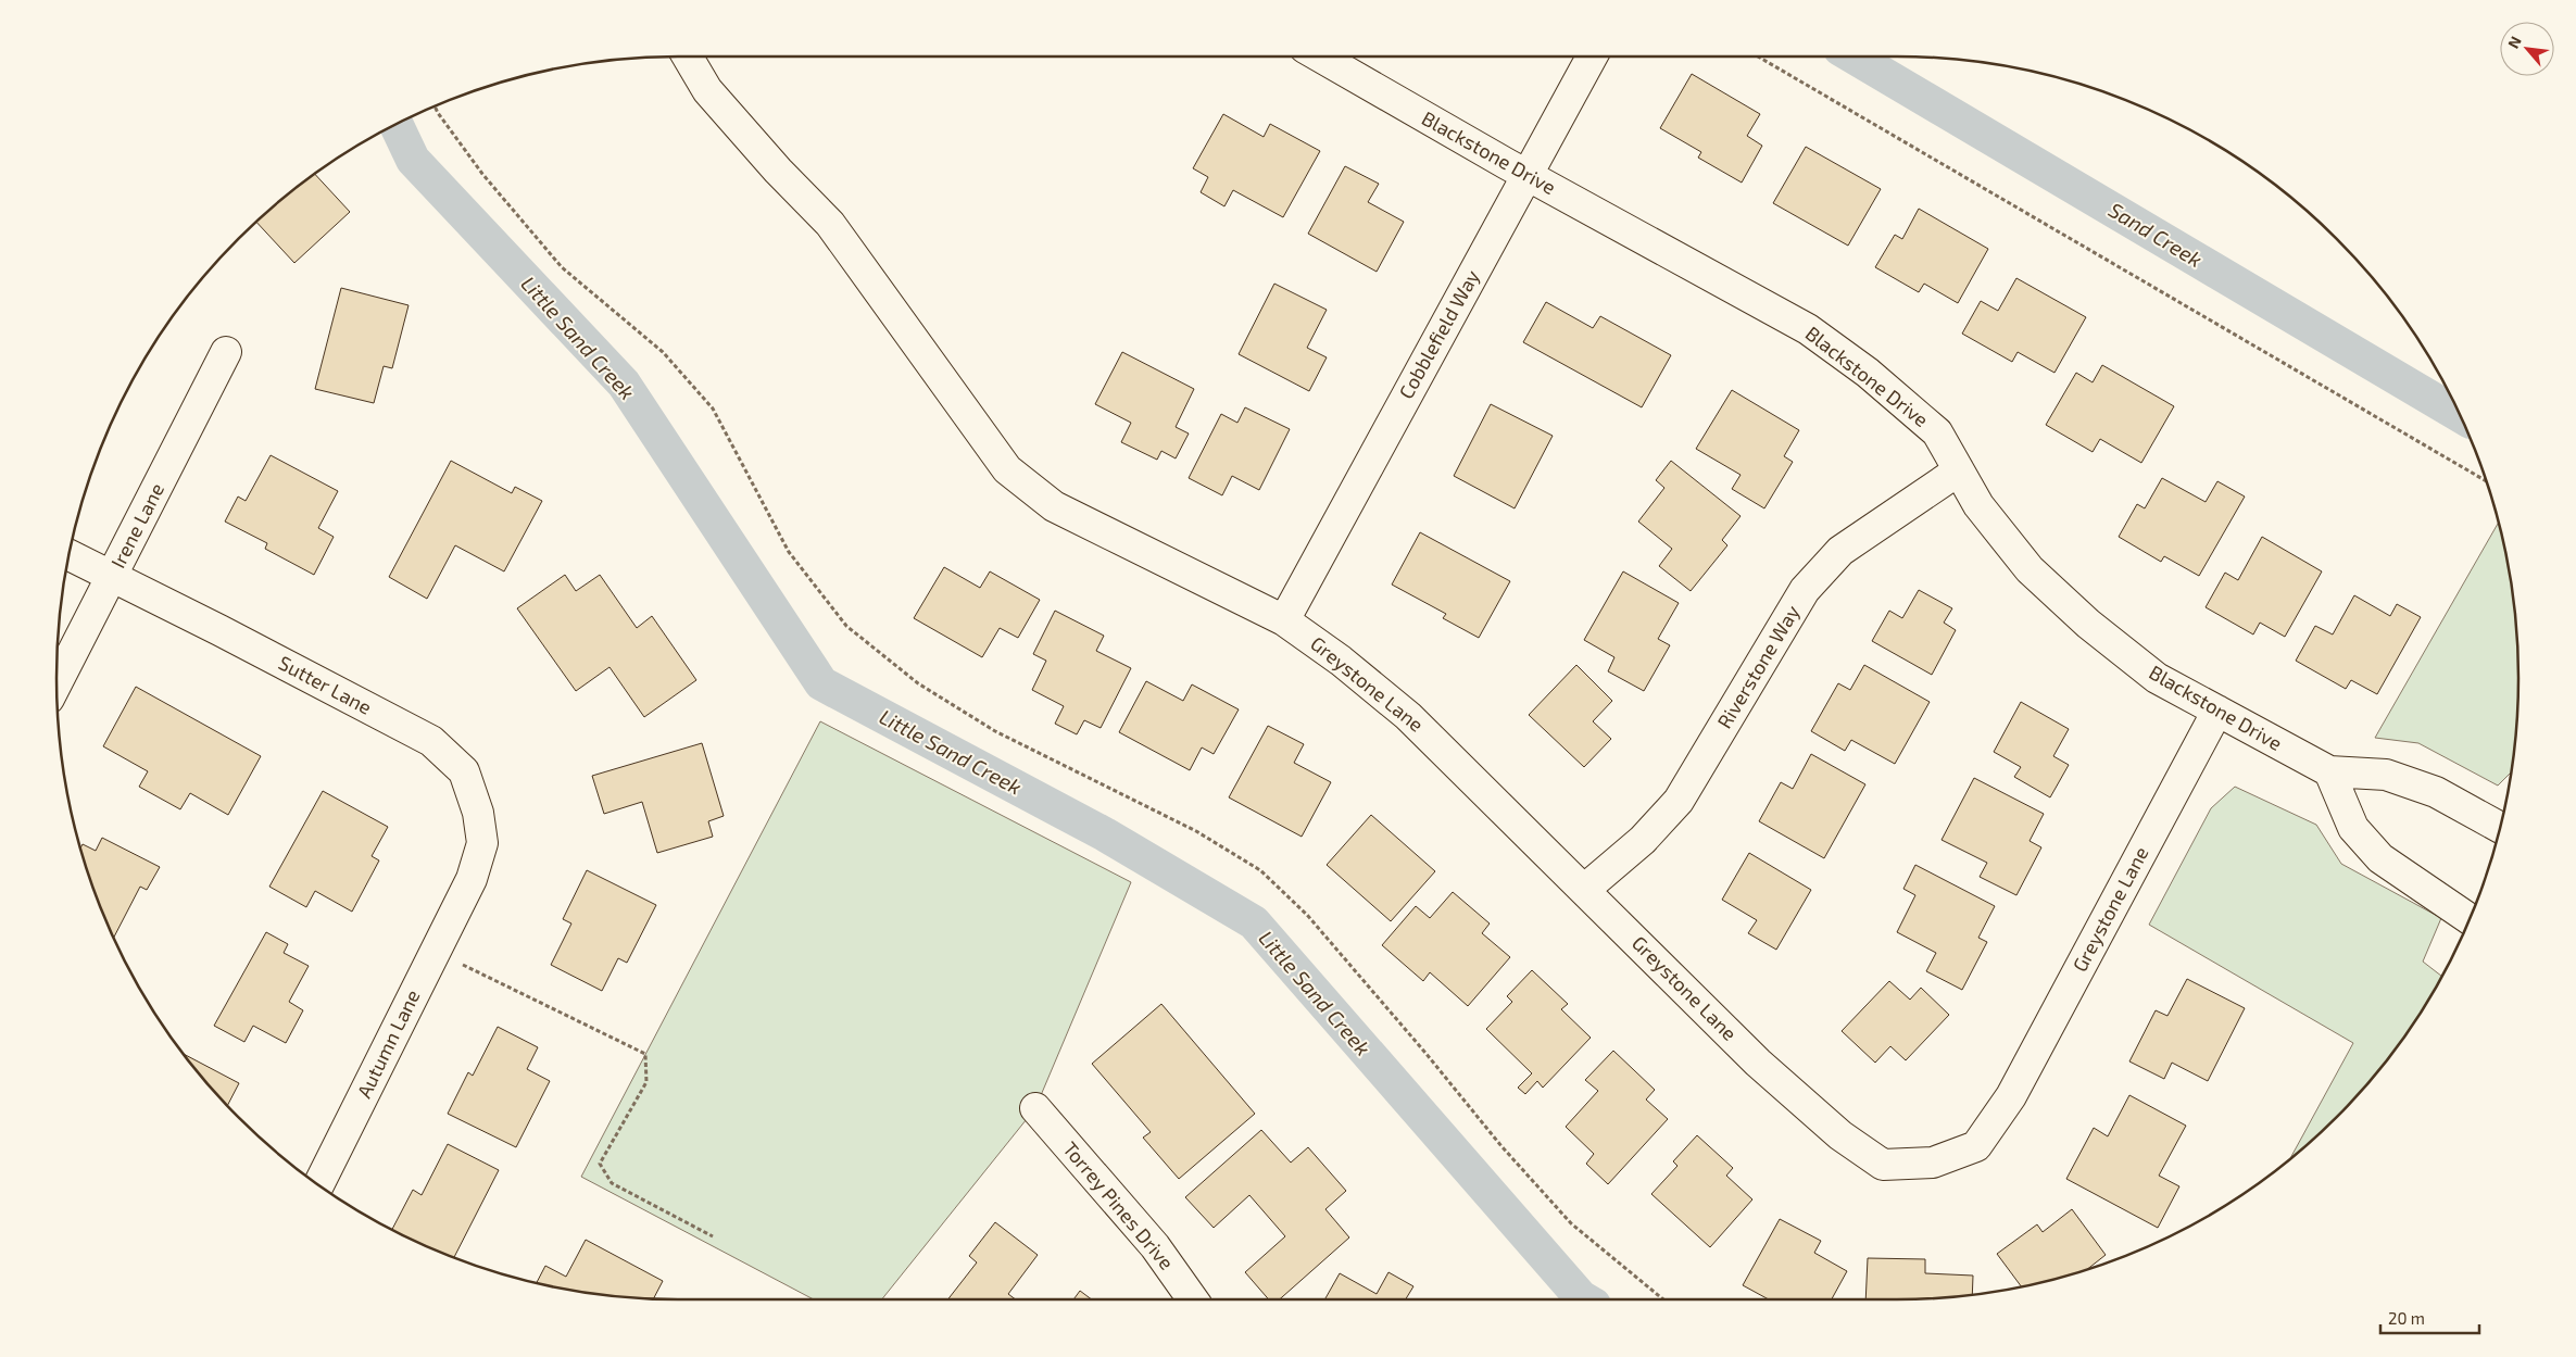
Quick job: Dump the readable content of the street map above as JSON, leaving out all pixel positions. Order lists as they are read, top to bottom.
{
  "streets": {
    "street": [
      "Blackstone Drive",
      "Cobblefield Way",
      "Irene Lane",
      "Riverstone Way",
      "Greystone Lane",
      "Sutter Lane",
      "Autumn Lane",
      "Torrey Pines Drive"
    ]
  },
  "crossings": [
    ["Blackstone Drive", "Cobblefield Way"],
    ["Blackstone Drive", "Riverstone Way"],
    ["Blackstone Drive", "Greystone Lane"],
    ["Cobblefield Way", "Greystone Lane"],
    ["Irene Lane", "Sutter Lane"],
    ["Riverstone Way", "Greystone Lane"],
    ["Sutter Lane", "Autumn Lane"]
  ],
  "water": ["Sand Creek", "Little Sand Creek"],
  "scale_bar": "20 m",
  "north": "top left"
}
